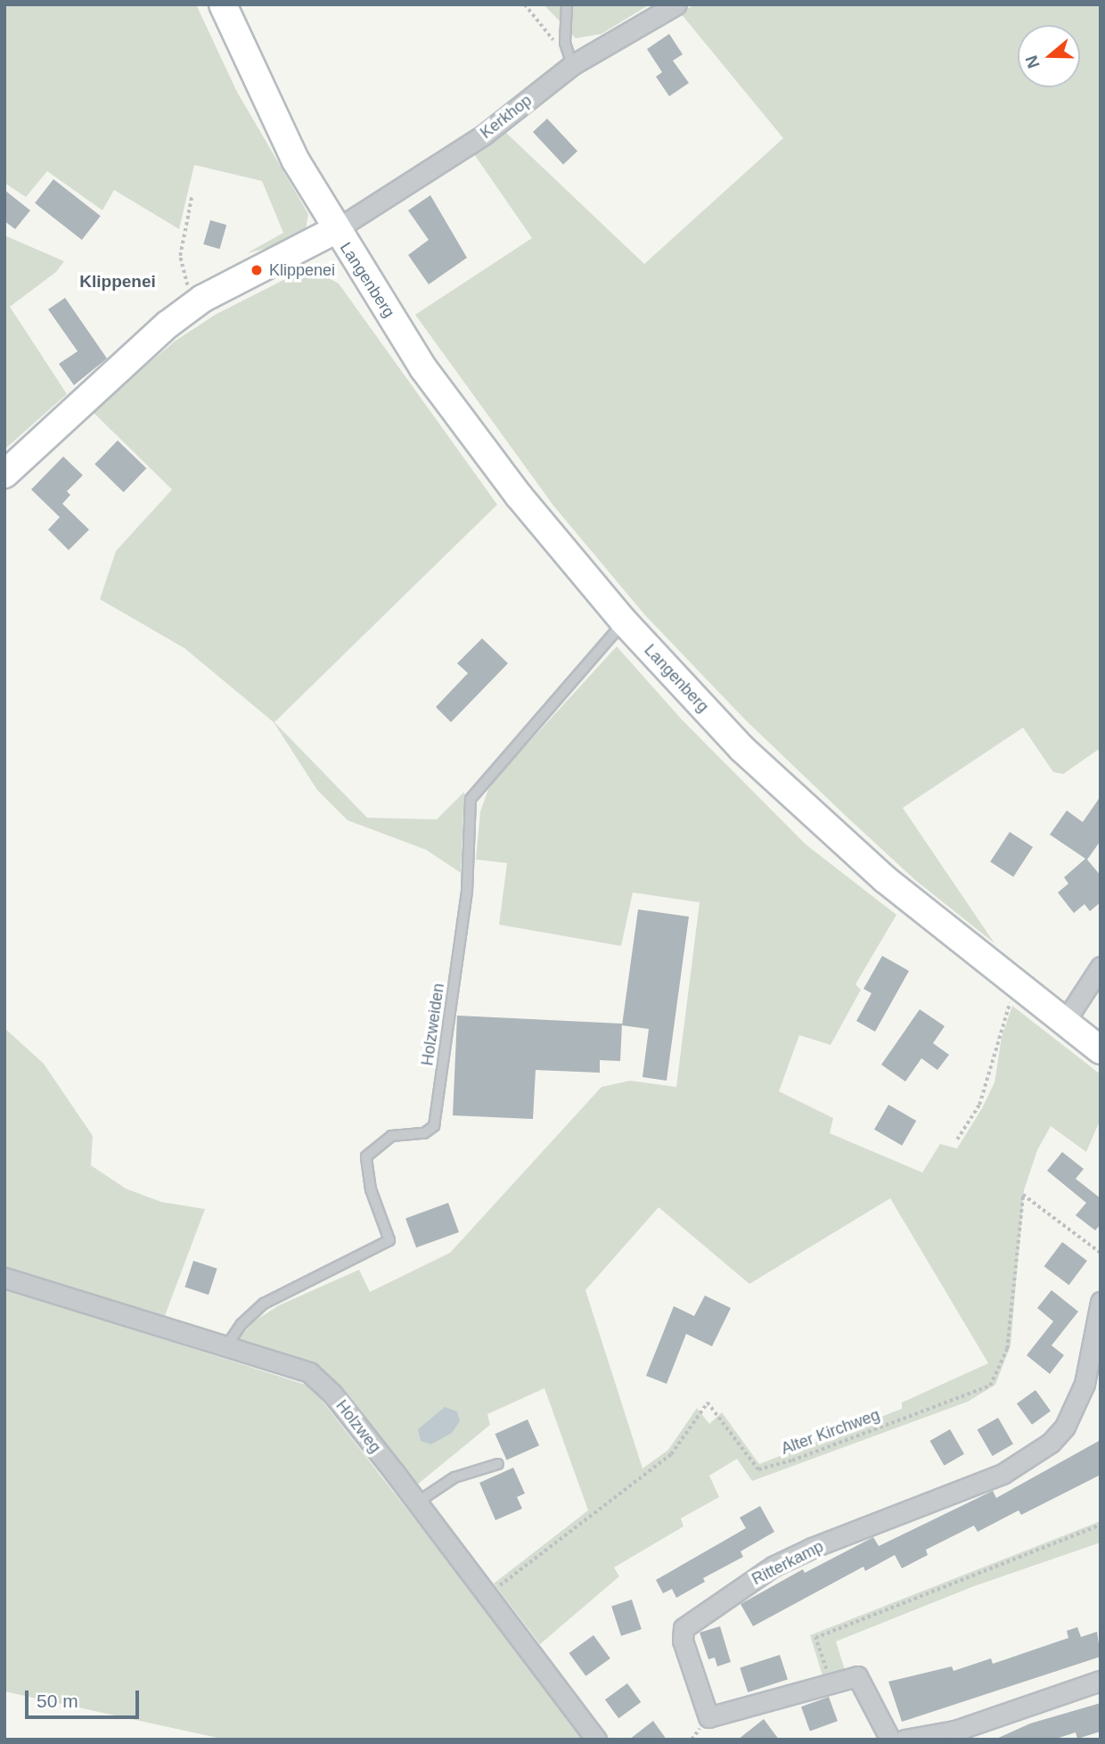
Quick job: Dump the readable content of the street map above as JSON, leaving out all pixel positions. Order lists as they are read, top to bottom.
{
  "streets": {
    "main road": ["Langenberg"],
    "street": ["Kerkhop", "Holzweg", "Ritterkamp"],
    "lane": ["Holzweiden"],
    "path": ["Alter Kirchweg"]
  },
  "crossings": [
    ["Kerkhop", "Langenberg"],
    ["Langenberg", "Holzweiden"],
    ["Holzweiden", "Holzweg"],
    ["Holzweg", "Alter Kirchweg"]
  ],
  "districts": ["Klippenei"],
  "places": ["Klippenei"],
  "scale_bar": "50 m",
  "north": "left"
}
